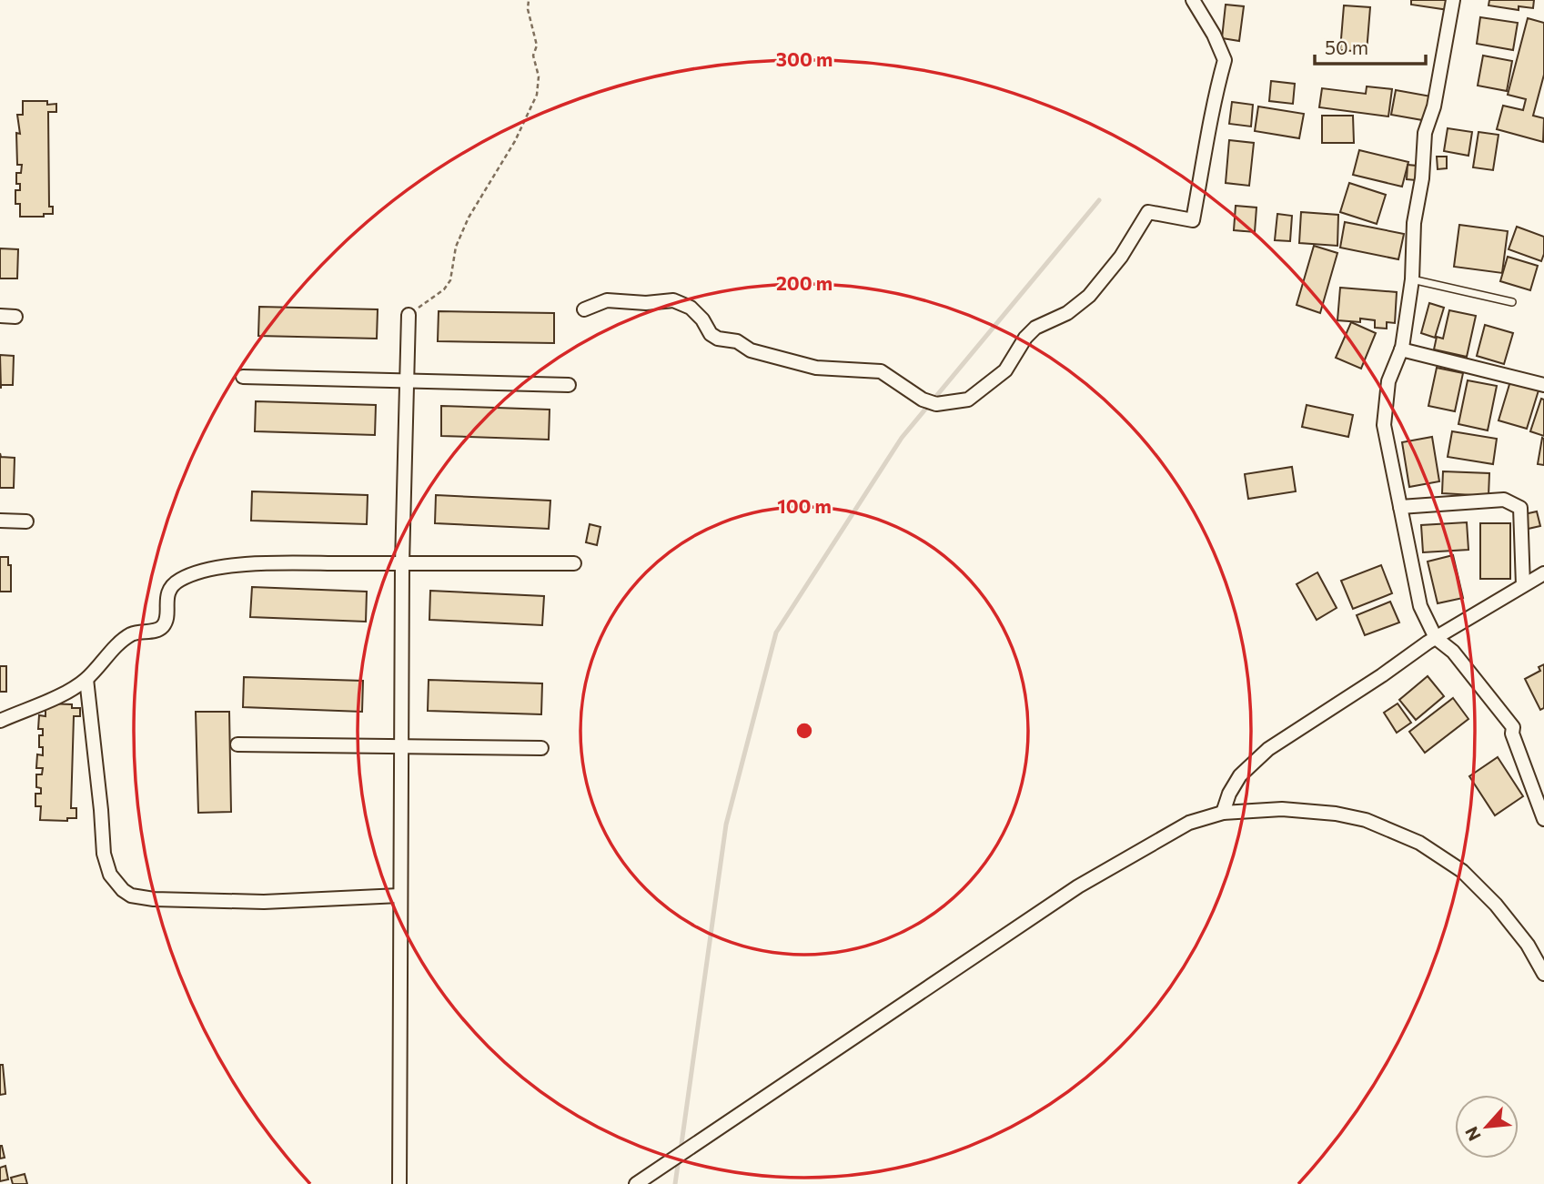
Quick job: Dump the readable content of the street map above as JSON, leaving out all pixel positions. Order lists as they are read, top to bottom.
{
  "scale_bar": "50 m",
  "north": "bottom left",
  "rings": ["300 m", "200 m", "100 m"]
}
